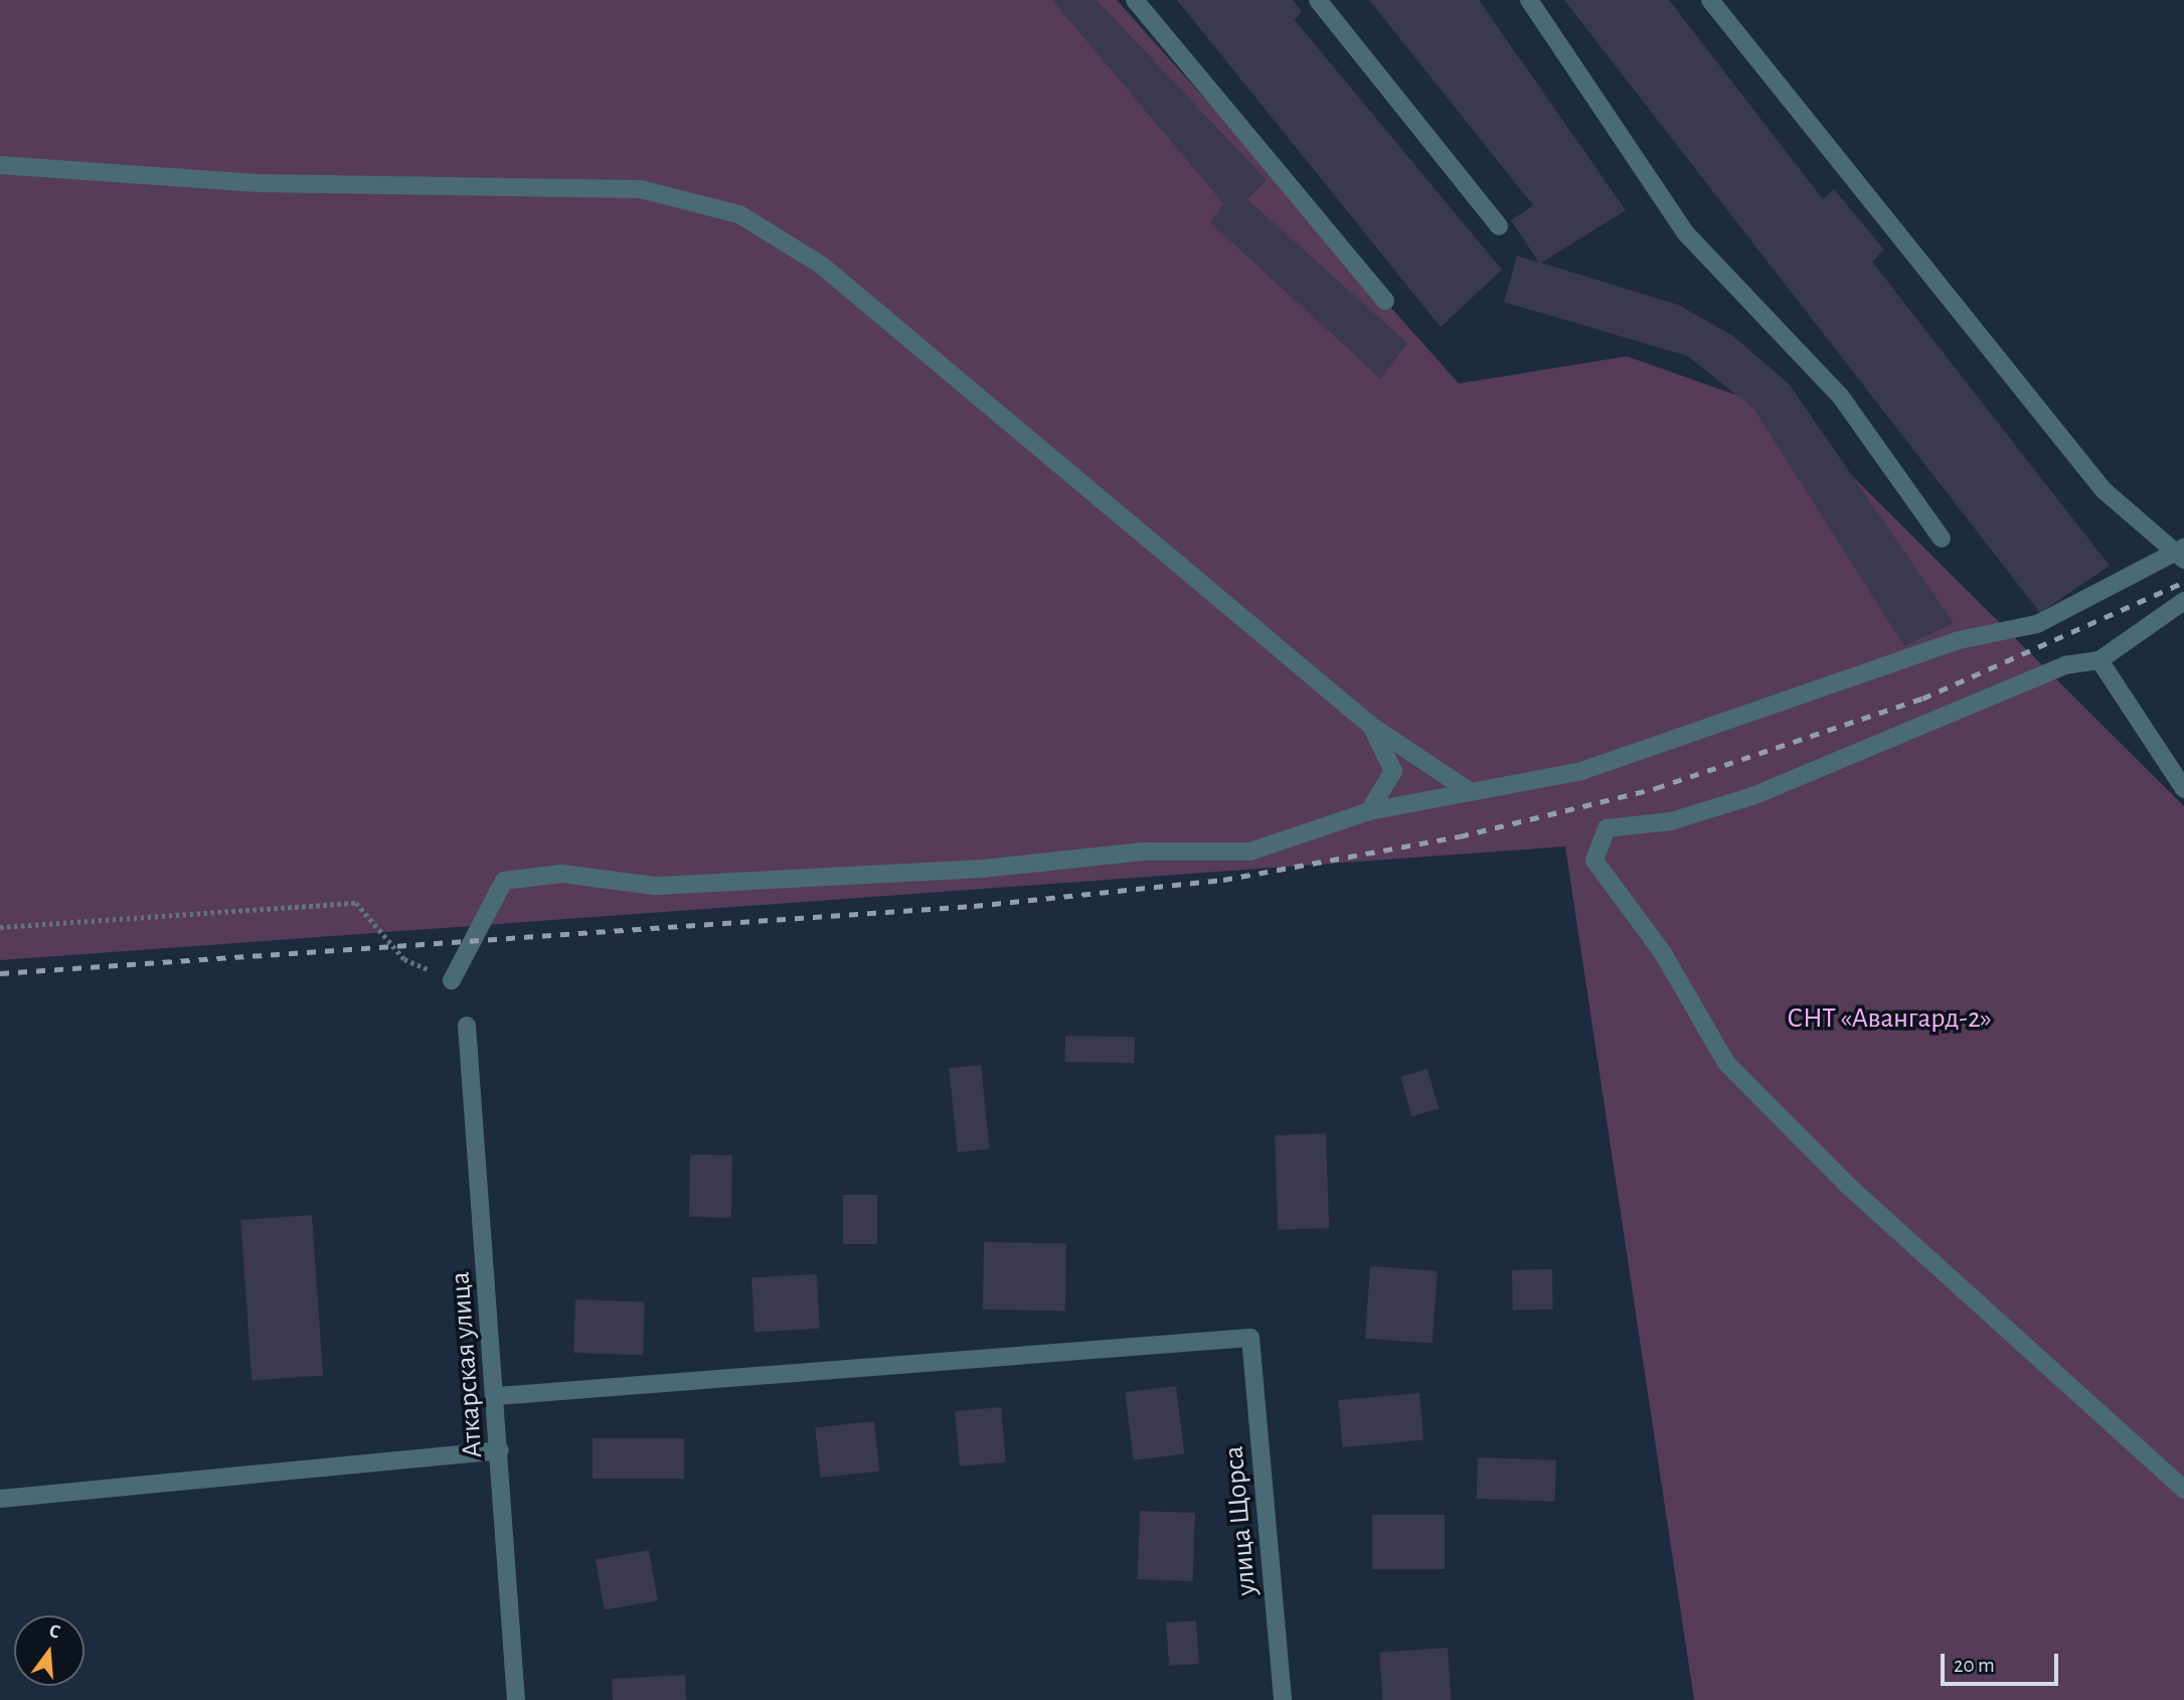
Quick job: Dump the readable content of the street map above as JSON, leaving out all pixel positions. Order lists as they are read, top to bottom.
{
  "streets": {
    "street": ["Аткарская улица", "улица Щорса"]
  },
  "crossings": [
    ["Аткарская улица", "улица Щорса"]
  ],
  "parks": ["СНТ «Авангард-2»"],
  "scale_bar": "20 m",
  "north": "top"
}
